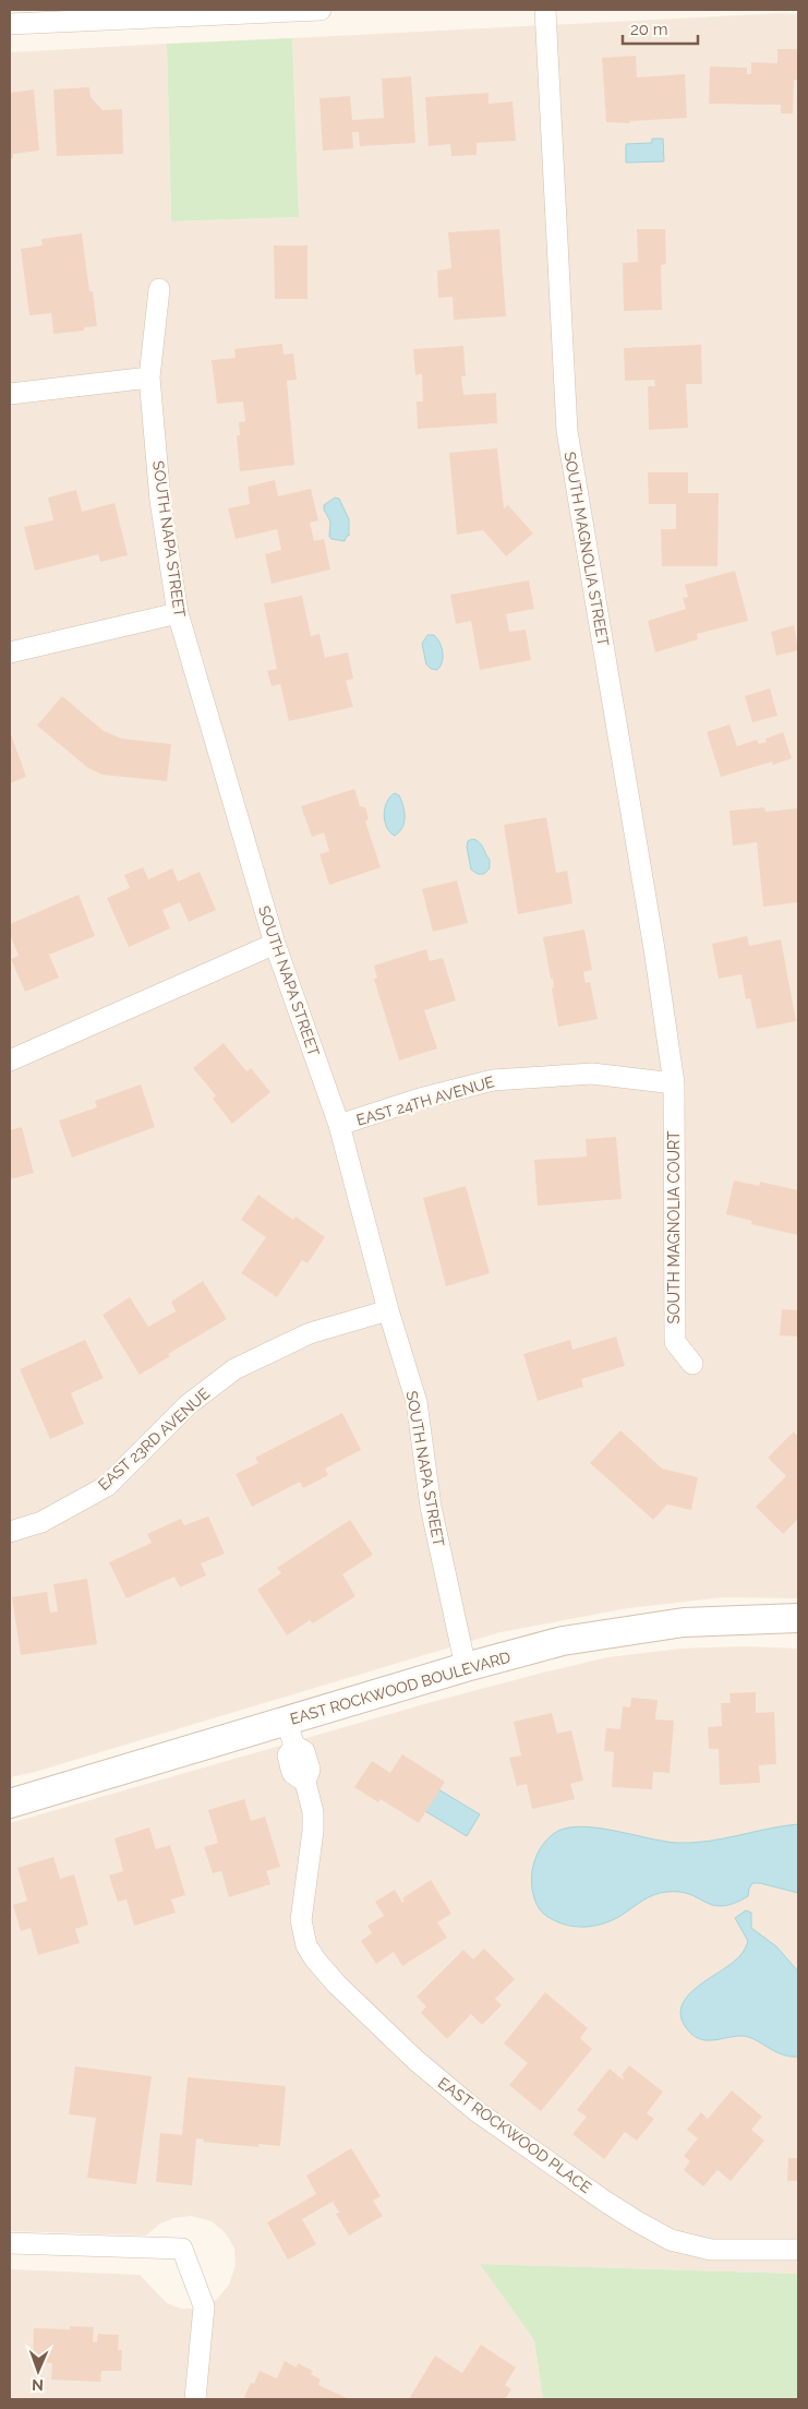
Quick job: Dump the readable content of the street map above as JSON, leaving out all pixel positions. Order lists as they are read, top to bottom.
{
  "streets": {
    "street": [
      "SOUTH NAPA STREET",
      "SOUTH MAGNOLIA STREET",
      "EAST 24TH AVENUE",
      "SOUTH MAGNOLIA COURT",
      "EAST 23RD AVENUE",
      "EAST ROCKWOOD BOULEVARD",
      "EAST ROCKWOOD PLACE"
    ]
  },
  "crossings": [
    ["SOUTH NAPA STREET", "EAST 24TH AVENUE"],
    ["SOUTH NAPA STREET", "EAST 23RD AVENUE"],
    ["SOUTH NAPA STREET", "EAST ROCKWOOD BOULEVARD"],
    ["SOUTH MAGNOLIA STREET", "EAST 24TH AVENUE"],
    ["SOUTH MAGNOLIA STREET", "SOUTH MAGNOLIA COURT"],
    ["EAST 24TH AVENUE", "SOUTH MAGNOLIA COURT"],
    ["EAST ROCKWOOD BOULEVARD", "EAST ROCKWOOD PLACE"]
  ],
  "scale_bar": "20 m",
  "north": "bottom"
}
